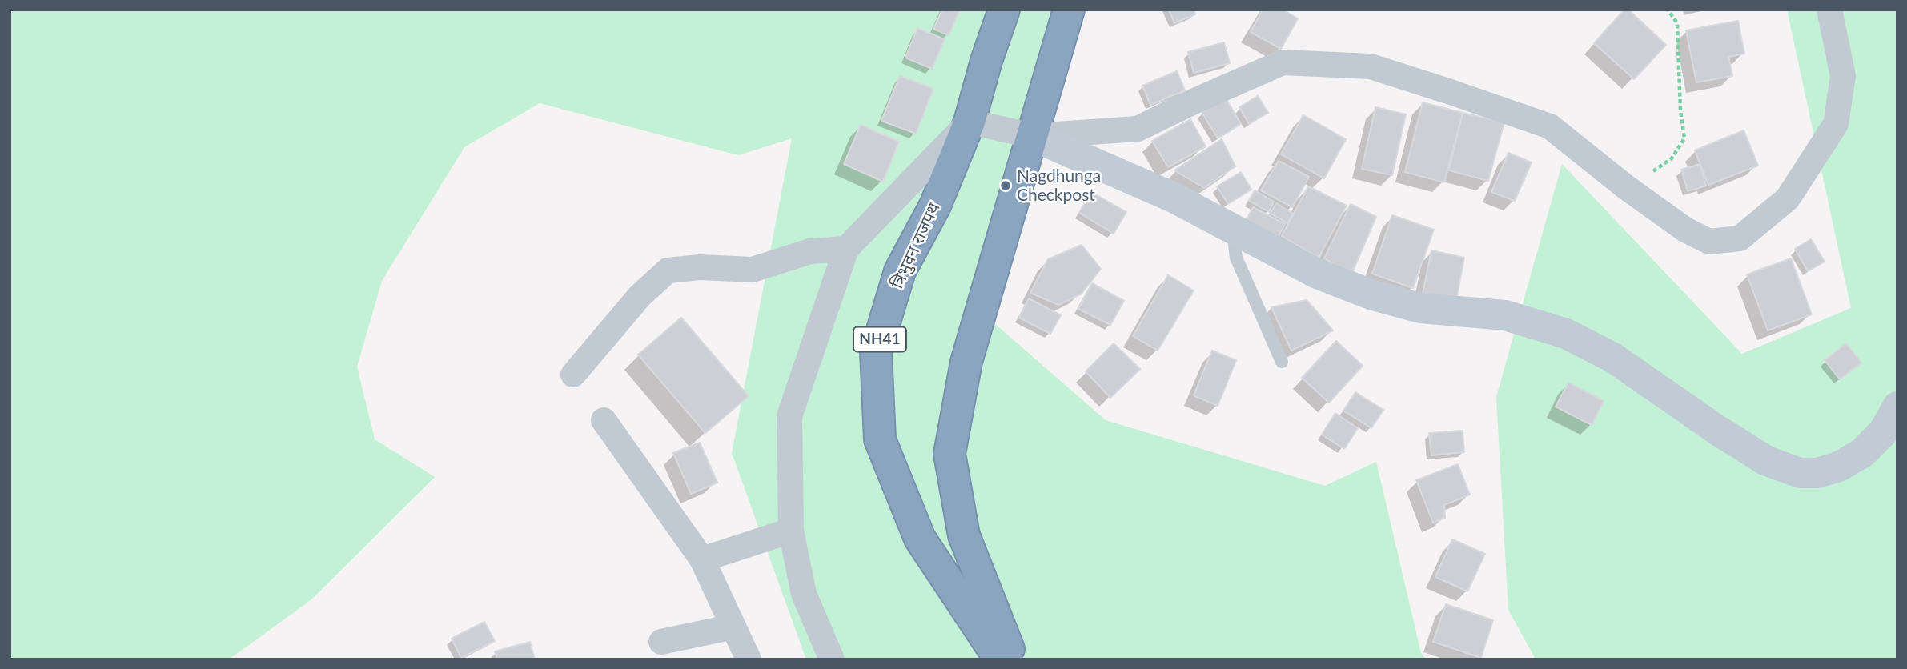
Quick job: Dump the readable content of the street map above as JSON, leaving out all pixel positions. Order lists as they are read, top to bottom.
{
  "streets": {
    "highway": ["त्रिभुवन राजपथ", "NH41"]
  },
  "places": ["Nagdhunga Checkpost"]
}
